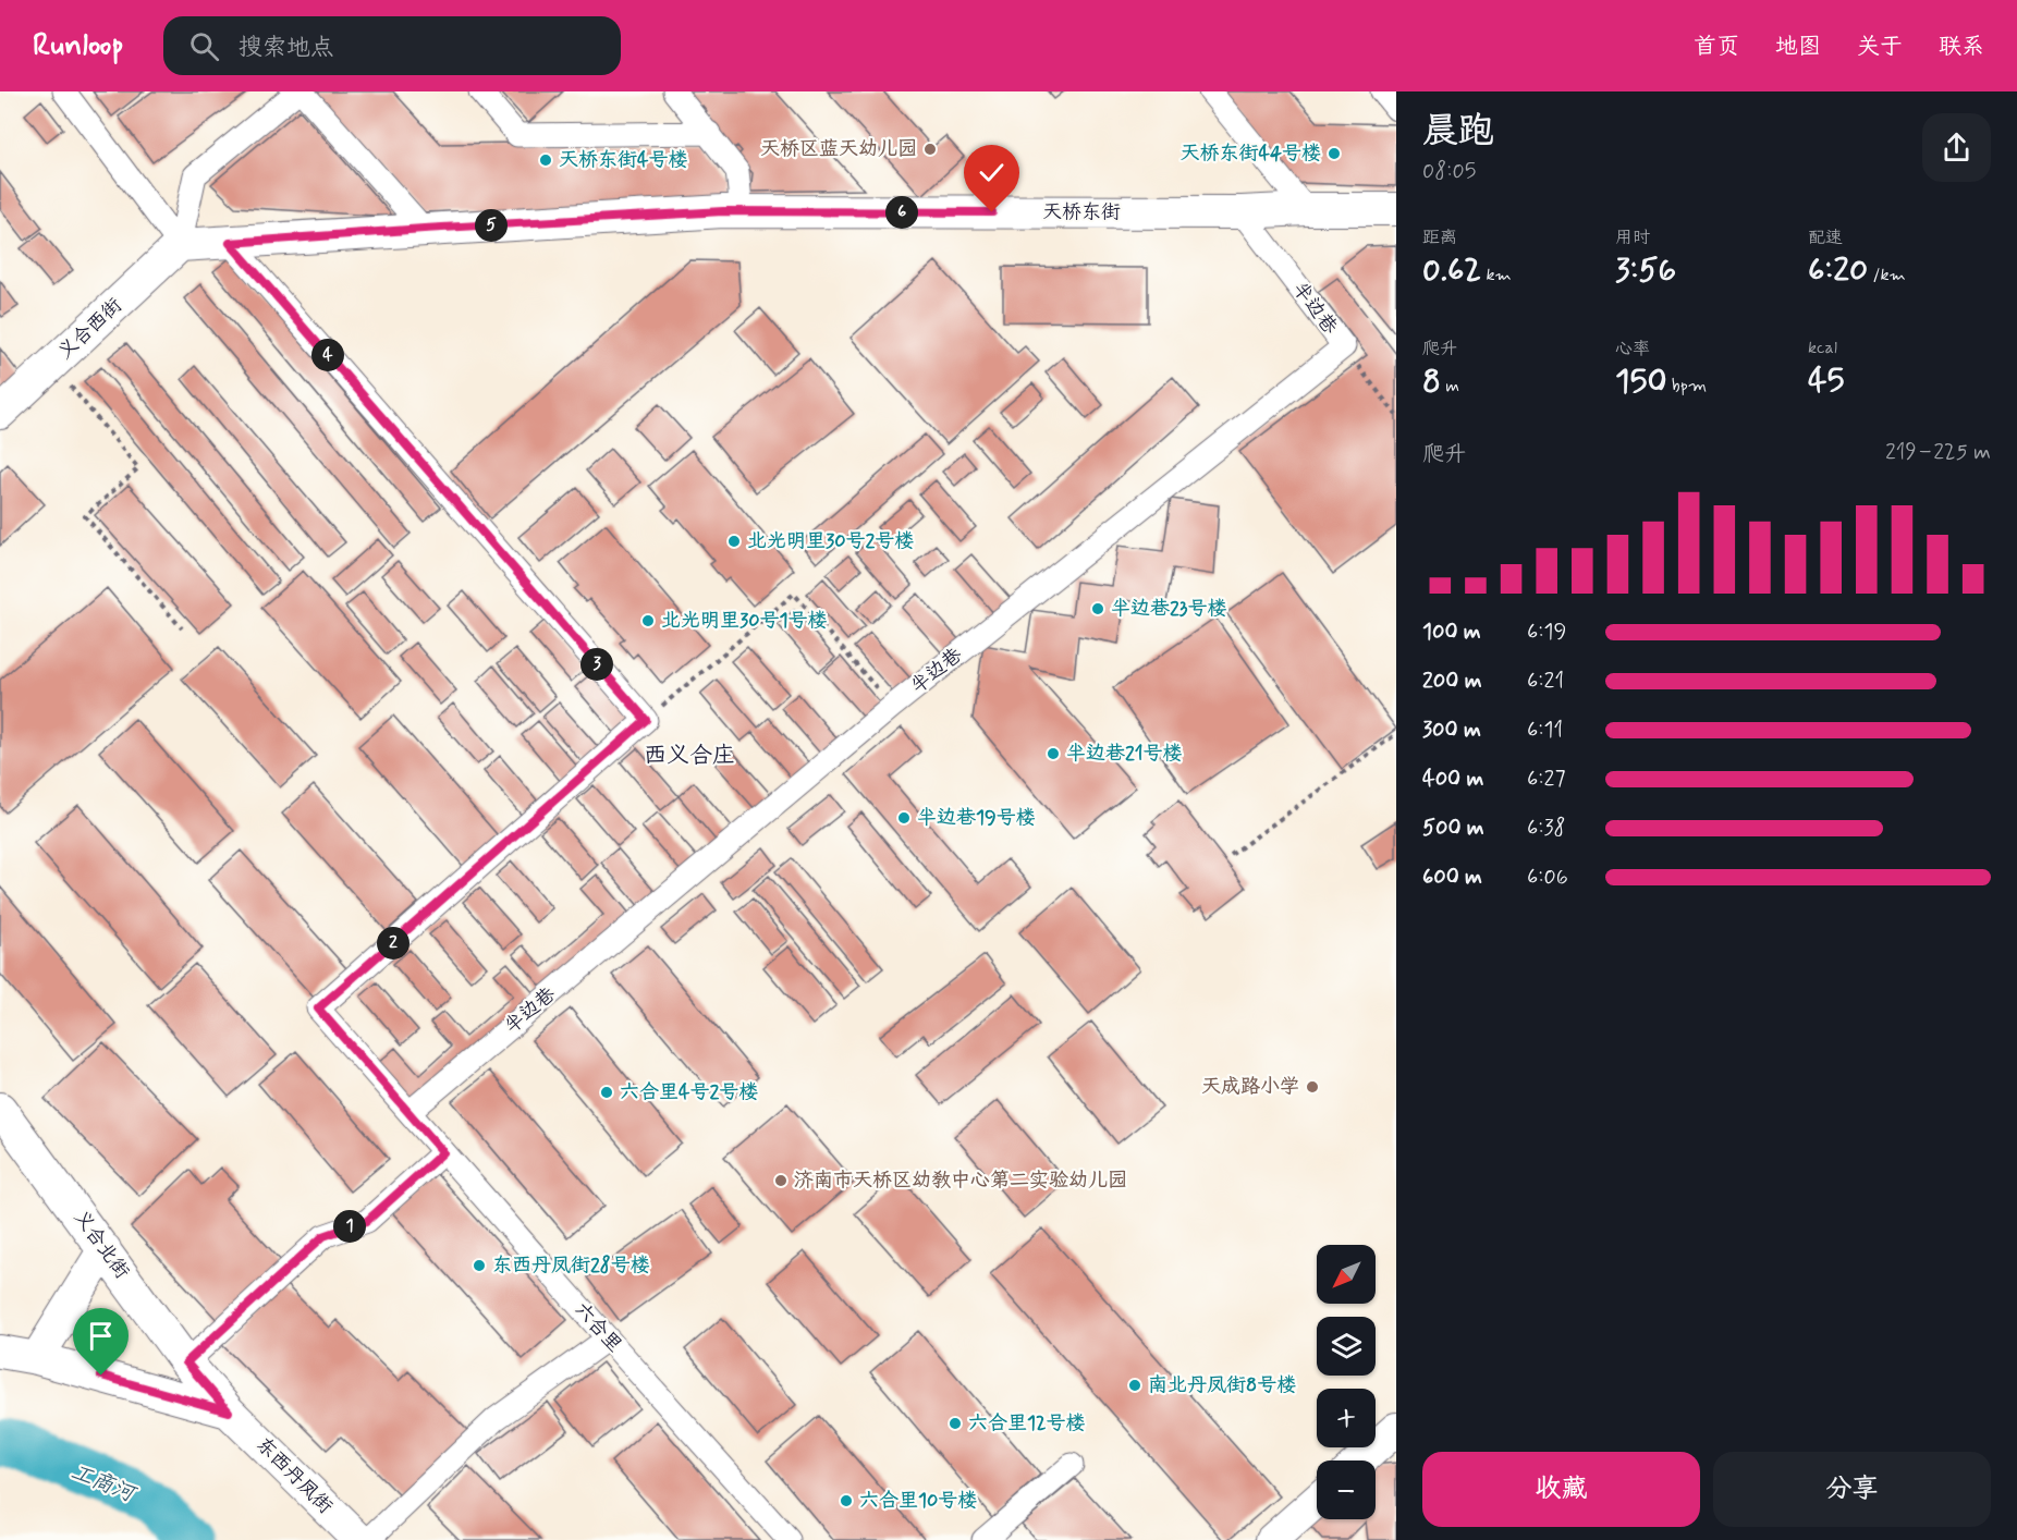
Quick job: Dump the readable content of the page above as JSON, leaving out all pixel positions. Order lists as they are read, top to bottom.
{
  "streets": {
    "street": [
      "天桥东街",
      "半边巷",
      "义合西街",
      "义合北街",
      "六合里",
      "东西丹凤街"
    ]
  },
  "crossings": [
    ["天桥东街", "半边巷"],
    ["天桥东街", "义合西街"],
    ["半边巷", "六合里"],
    ["义合北街", "东西丹凤街"]
  ],
  "districts": ["西义合庄"],
  "water": ["工商河"],
  "places": [
    "天桥区蓝天幼儿园",
    "天桥东街44号楼",
    "天桥东街4号楼",
    "北光明里30号2号楼",
    "半边巷23号楼",
    "北光明里30号1号楼",
    "半边巷21号楼",
    "半边巷19号楼",
    "天成路小学",
    "六合里4号2号楼",
    "济南市天桥区幼教中心第二实验幼儿园",
    "东西丹凤街28号楼",
    "南北丹凤街8号楼",
    "六合里12号楼",
    "六合里10号楼"
  ],
  "north": "bottom left",
  "page": {
    "header": "Runloop",
    "search": "搜索地点",
    "nav": [
      "首页",
      "地图",
      "关于",
      "联系"
    ],
    "heading": ["晨跑", "08:05"],
    "pins": [
      "6",
      "5",
      "4",
      "3",
      "2",
      "1"
    ],
    "stats": [
      ["距离", "0.62 km"],
      ["用时", "3:56"],
      ["配速", "6:20 /km"],
      ["爬升", "8 m"],
      ["心率", "150 bpm"],
      ["kcal", "45"]
    ],
    "chart": ["爬升", "219–225 m"],
    "list": [
      {
        "name": "100 m",
        "note": "6:19"
      },
      {
        "name": "200 m",
        "note": "6:21"
      },
      {
        "name": "300 m",
        "note": "6:11"
      },
      {
        "name": "400 m",
        "note": "6:27"
      },
      {
        "name": "500 m",
        "note": "6:38"
      },
      {
        "name": "600 m",
        "note": "6:06"
      }
    ],
    "map_buttons": ["+", "−"],
    "buttons": ["收藏", "分享"]
  }
}
